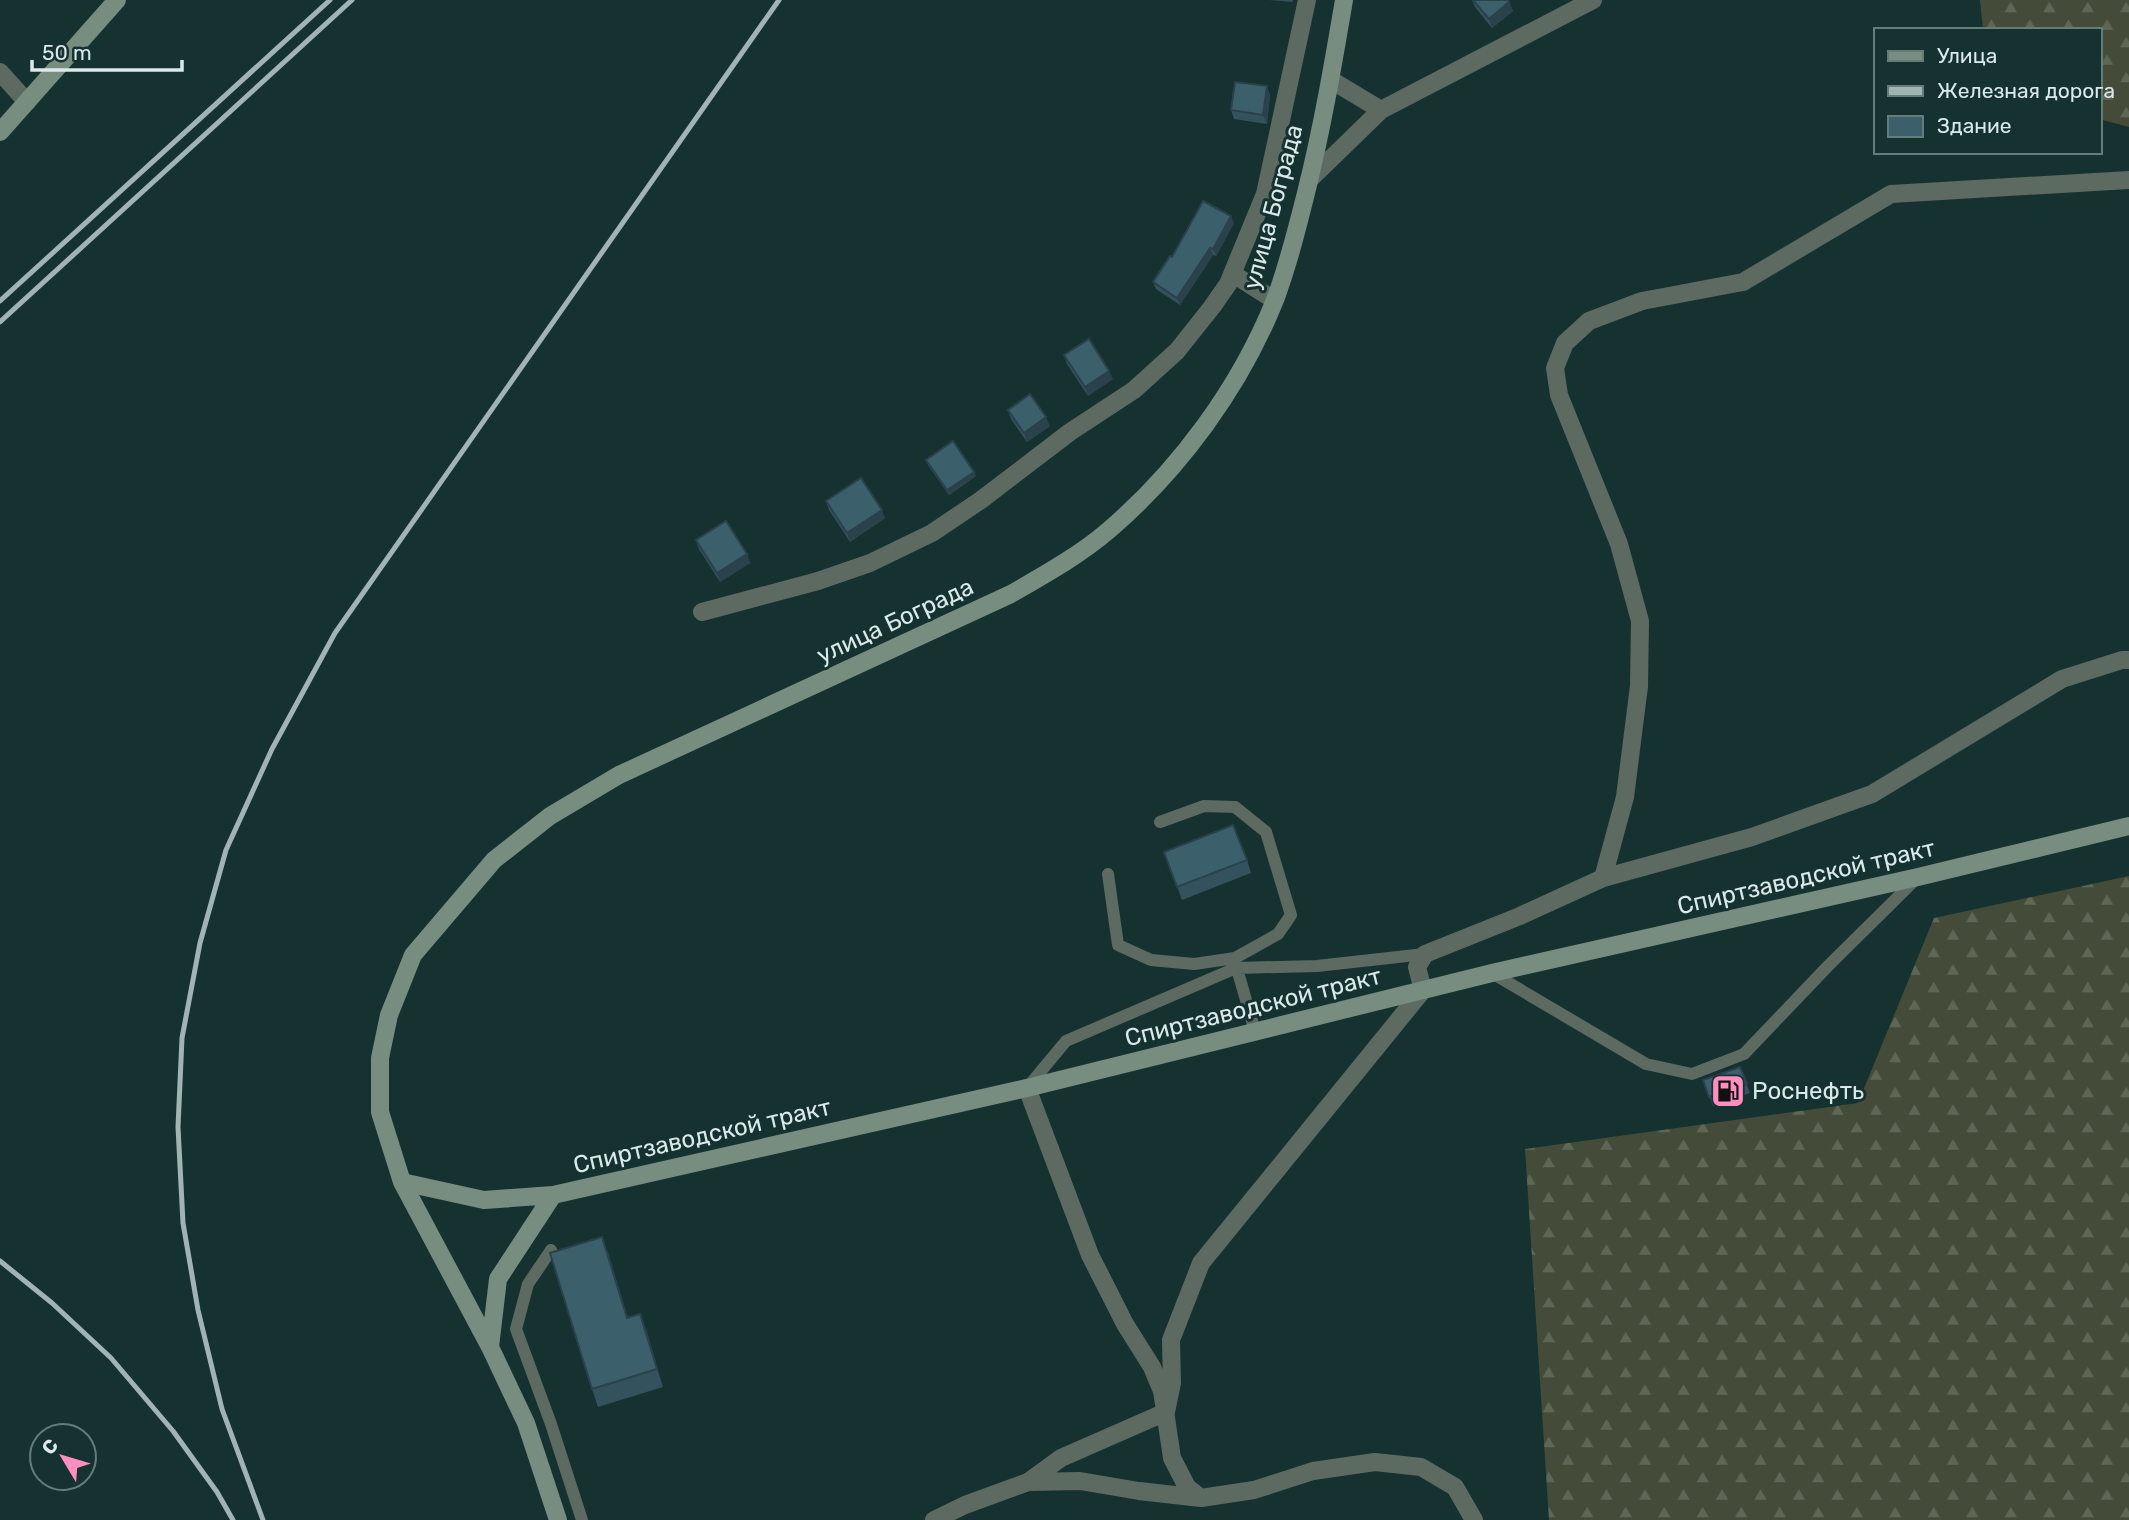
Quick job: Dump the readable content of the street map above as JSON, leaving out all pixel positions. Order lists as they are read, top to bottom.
{
  "streets": {
    "main road": ["улица Бограда", "Спиртзаводской тракт"]
  },
  "crossings": [
    ["улица Бограда", "Спиртзаводской тракт"]
  ],
  "places": {
    "fuel station": ["Роснефть"]
  },
  "legend": ["Улица", "Железная дорога", "Здание"],
  "scale_bar": "50 m",
  "north": "top left"
}
